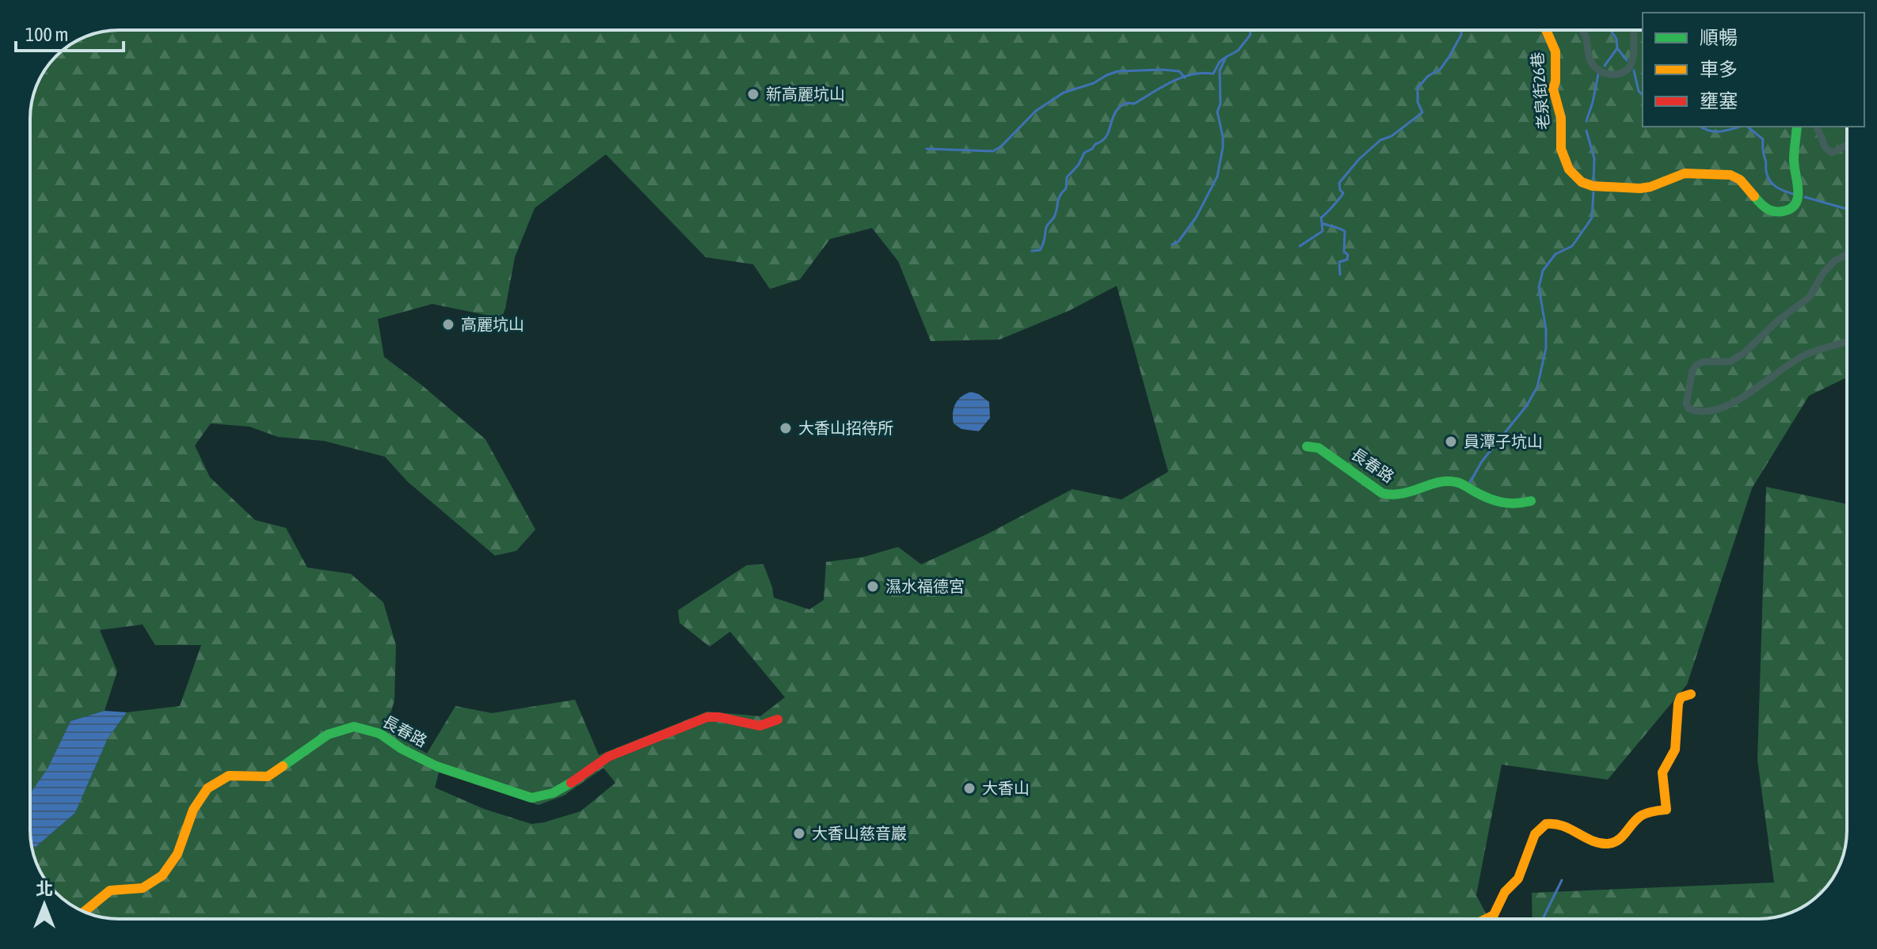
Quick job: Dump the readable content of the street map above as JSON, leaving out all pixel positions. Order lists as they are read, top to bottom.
{
  "streets": {
    "street": ["老泉街26巷", "長春路"]
  },
  "places": [
    "新高麗坑山",
    "高麗坑山",
    "大香山招待所",
    "員潭子坑山",
    "濕水福德宮",
    "大香山",
    "大香山慈音巖"
  ],
  "legend": ["順暢", "車多", "壅塞"],
  "scale_bar": "100 m",
  "north": "top"
}
